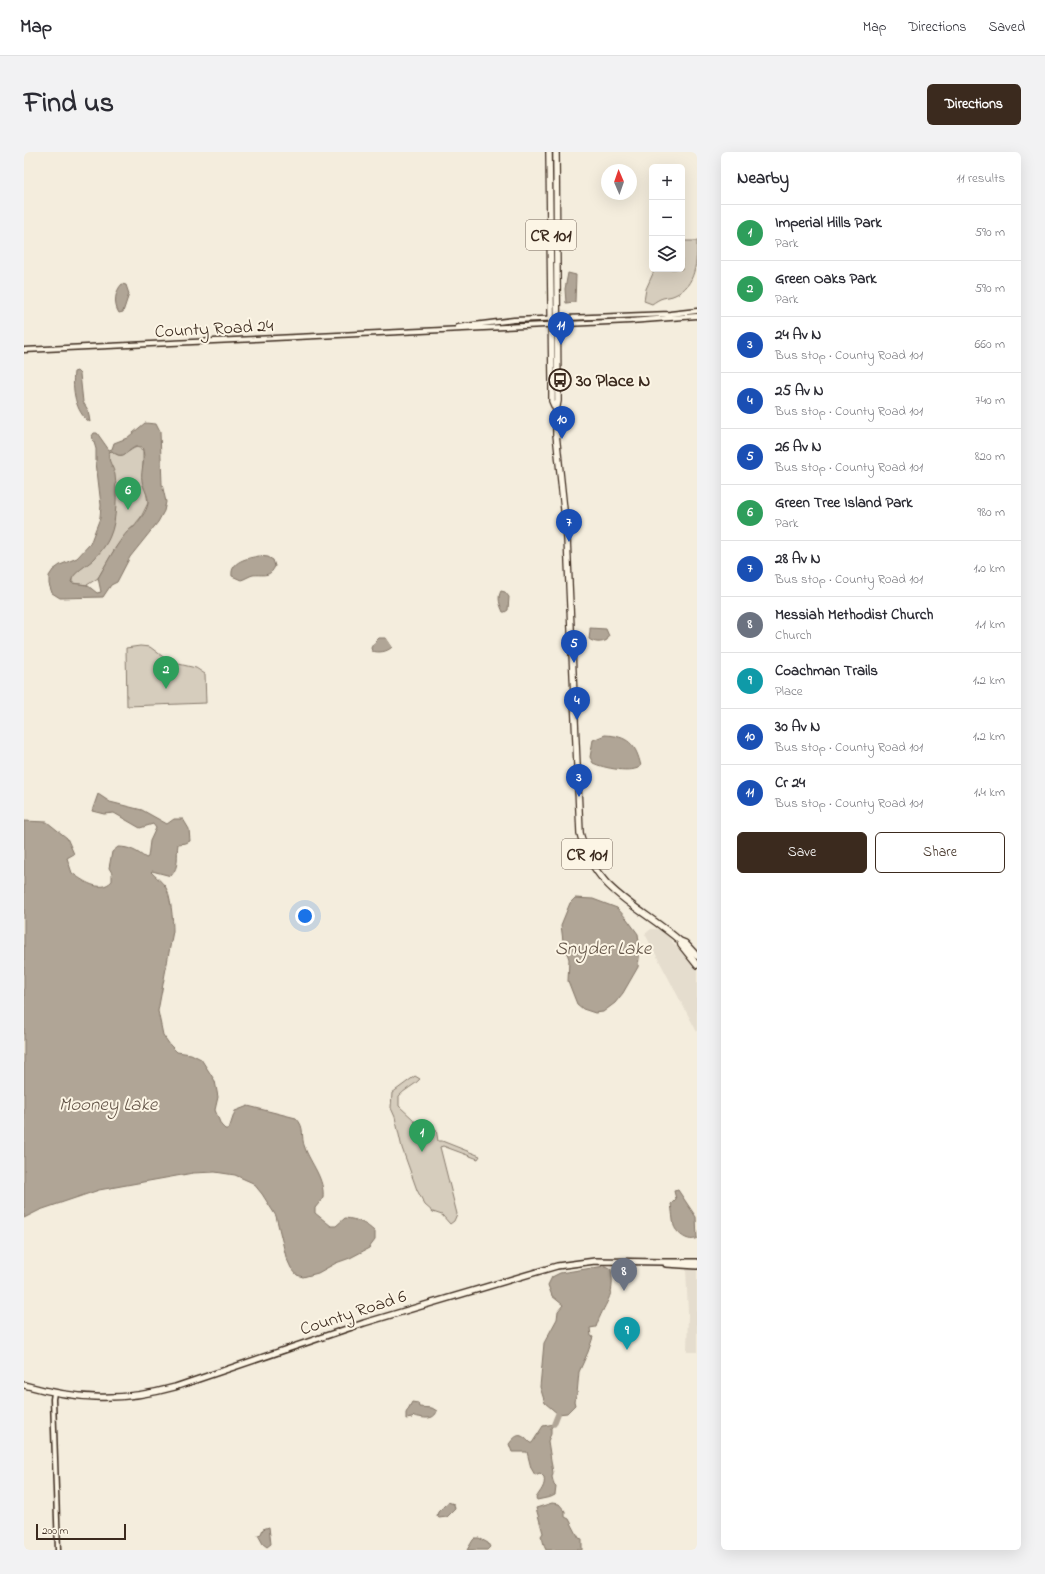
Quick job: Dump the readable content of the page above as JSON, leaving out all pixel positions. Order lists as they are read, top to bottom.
{
  "streets": {
    "main road": ["CR 101", "County Road 6"],
    "street": ["County Road 24"]
  },
  "crossings": [
    ["CR 101", "County Road 24"]
  ],
  "water": ["Snyder Lake", "Mooney Lake"],
  "places": {
    "bus stop": ["30 Place N"]
  },
  "scale_bar": "200 m",
  "north": "top",
  "page": {
    "header": "Map",
    "nav": ["Map", "Directions", "Saved"],
    "title": "Find us",
    "buttons": [
      "Directions",
      ["Save", "Share"]
    ],
    "heading": ["Nearby", "11 results"],
    "map_buttons": ["+", "−"],
    "list": [
      {
        "mark": "1",
        "name": "Imperial Hills Park",
        "note": "Park",
        "value": "590 m"
      },
      {
        "mark": "2",
        "name": "Green Oaks Park",
        "note": "Park",
        "value": "590 m"
      },
      {
        "mark": "3",
        "name": "24 Av N",
        "note": "Bus stop · County Road 101",
        "value": "660 m"
      },
      {
        "mark": "4",
        "name": "25 Av N",
        "note": "Bus stop · County Road 101",
        "value": "740 m"
      },
      {
        "mark": "5",
        "name": "26 Av N",
        "note": "Bus stop · County Road 101",
        "value": "820 m"
      },
      {
        "mark": "6",
        "name": "Green Tree Island Park",
        "note": "Park",
        "value": "980 m"
      },
      {
        "mark": "7",
        "name": "28 Av N",
        "note": "Bus stop · County Road 101",
        "value": "1.0 km"
      },
      {
        "mark": "8",
        "name": "Messiah Methodist Church",
        "note": "Church",
        "value": "1.1 km"
      },
      {
        "mark": "9",
        "name": "Coachman Trails",
        "note": "Place",
        "value": "1.2 km"
      },
      {
        "mark": "10",
        "name": "30 Av N",
        "note": "Bus stop · County Road 101",
        "value": "1.2 km"
      },
      {
        "mark": "11",
        "name": "Cr 24",
        "note": "Bus stop · County Road 101",
        "value": "1.4 km"
      }
    ],
    "pins": [
      "11",
      "10",
      "6",
      "7",
      "5",
      "2",
      "4",
      "3",
      "1",
      "8",
      "9"
    ],
    "scale": "200 m"
  }
}
